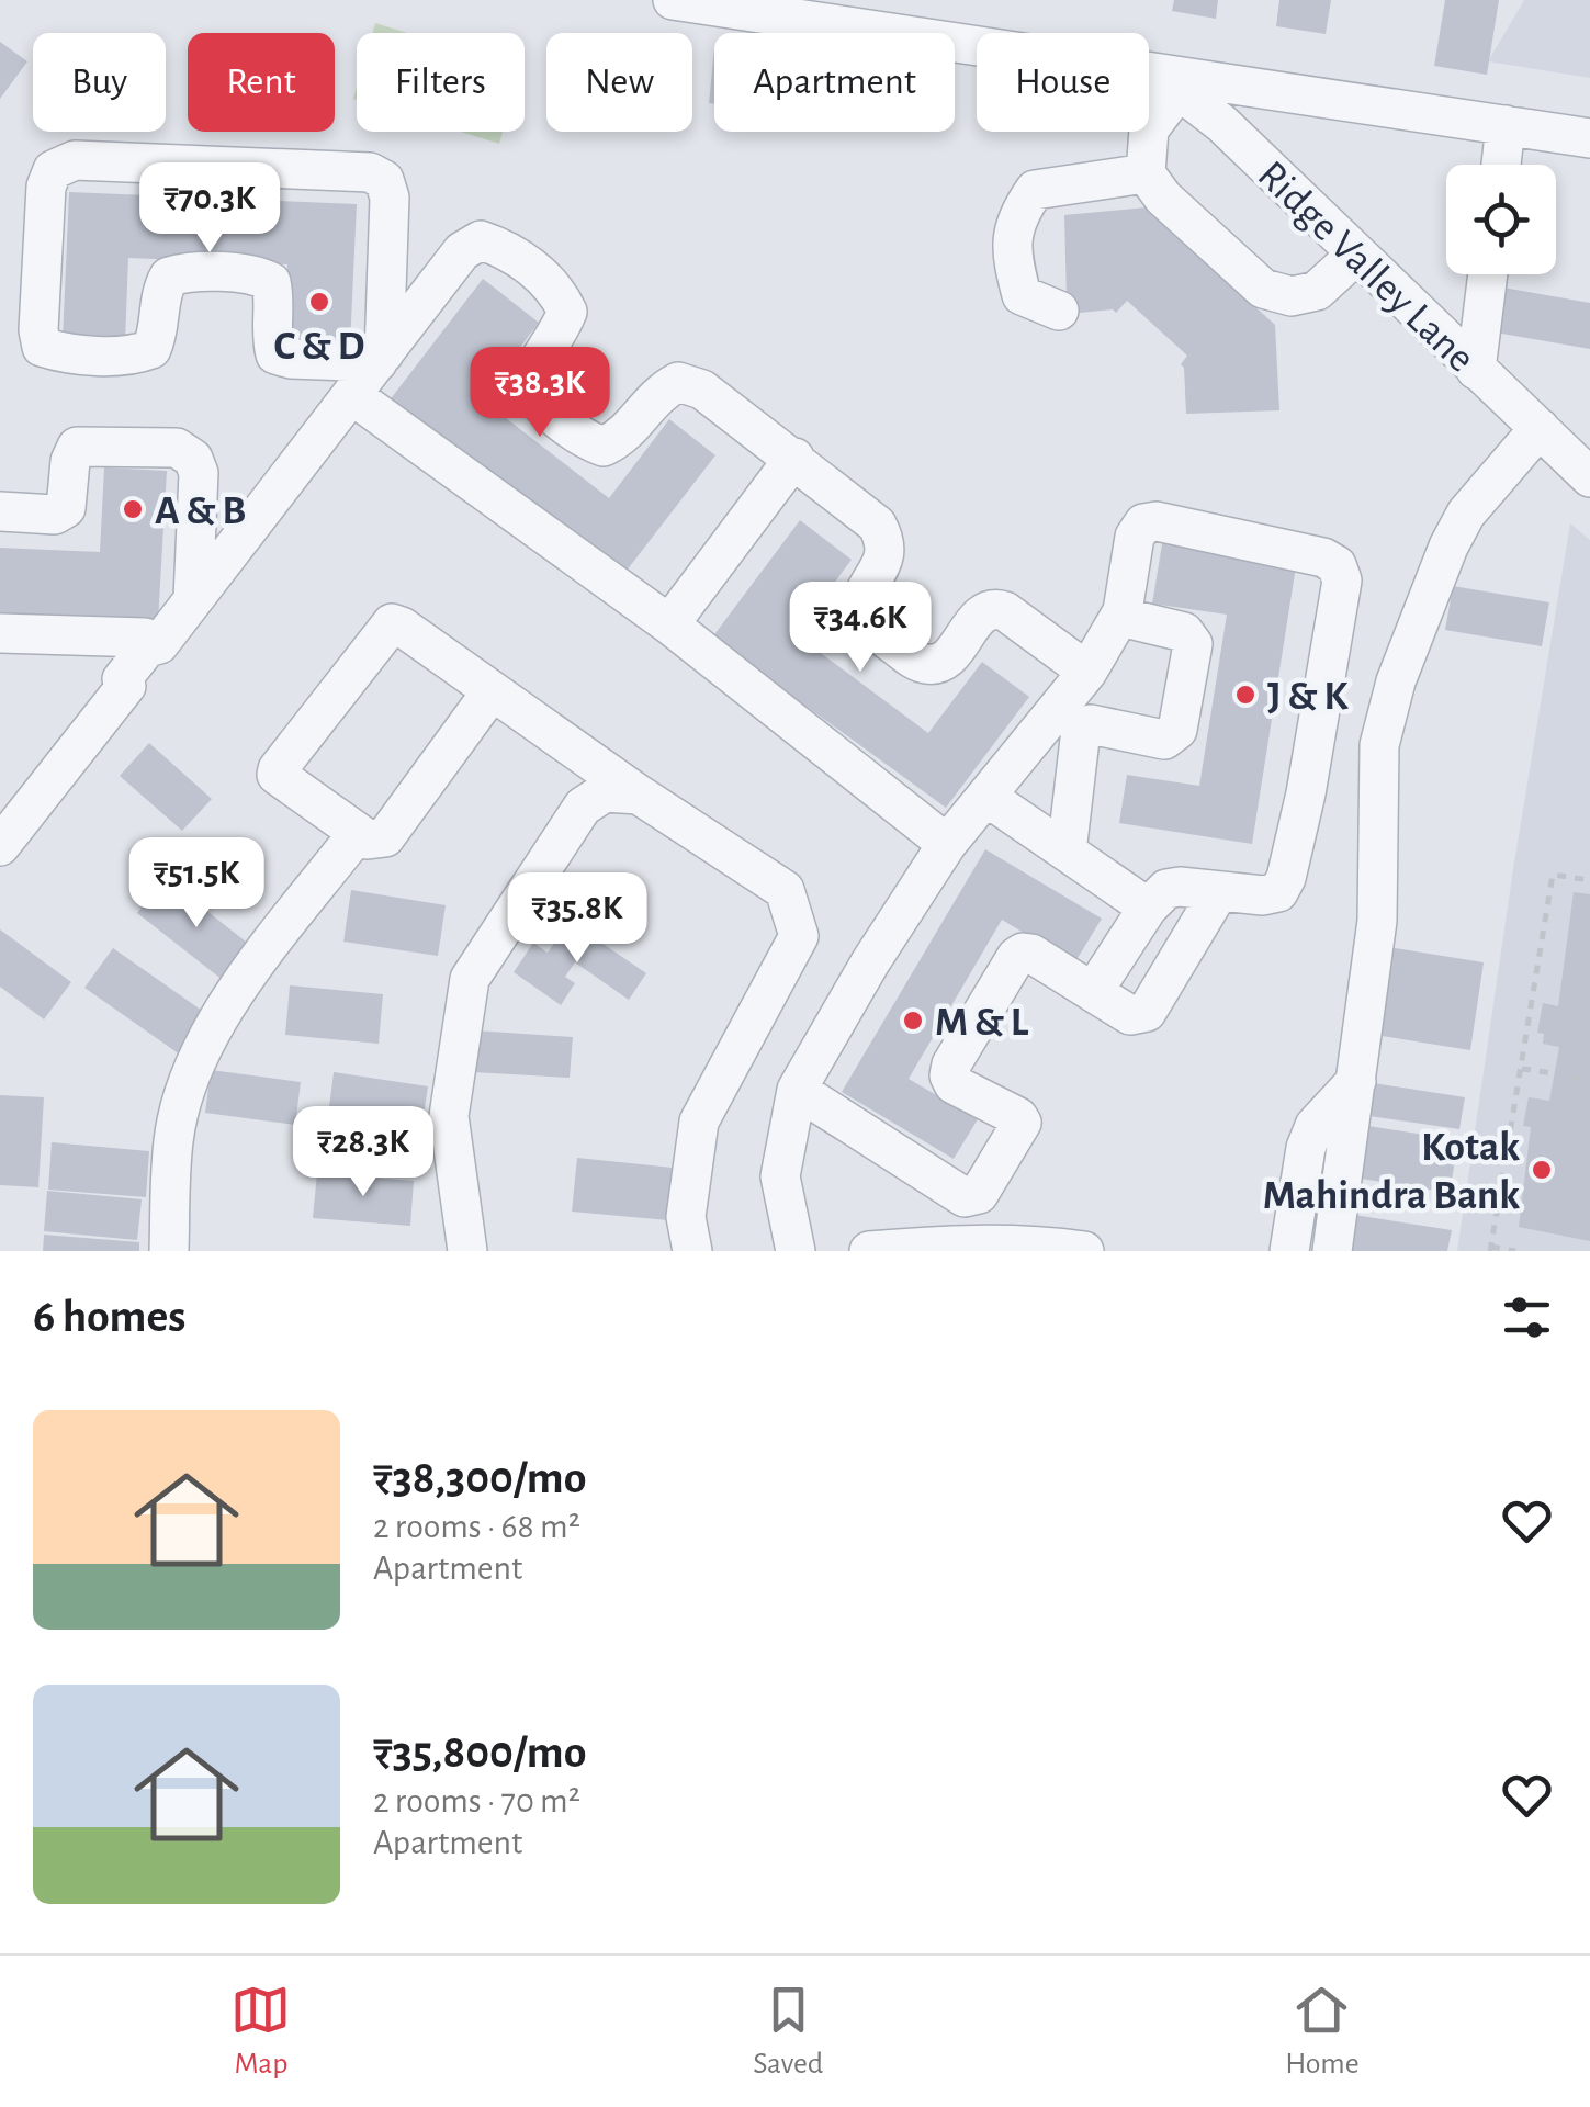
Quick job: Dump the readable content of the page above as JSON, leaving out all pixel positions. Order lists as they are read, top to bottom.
{
  "streets": {
    "street": ["Ridge Valley Lane"]
  },
  "places": [
    "C & D",
    "A & B",
    "J & K",
    "M & L",
    "Kotak Mahindra Bank"
  ],
  "page": {
    "chip": [
      "Buy",
      "Rent",
      "Filters",
      "New",
      "Apartment",
      "House"
    ],
    "price": [
      "₹70.3K",
      "₹38.3K",
      "₹34.6K",
      "₹51.5K",
      "₹35.8K",
      "₹28.3K"
    ],
    "heading": "6 homes",
    "list": [
      {
        "name": "₹38,300/mo",
        "note": "2 rooms · 68 m² · Apartment"
      },
      {
        "name": "₹35,800/mo",
        "note": "2 rooms · 70 m² · Apartment"
      }
    ],
    "tabs": ["Map", "Saved", "Home"]
  }
}
